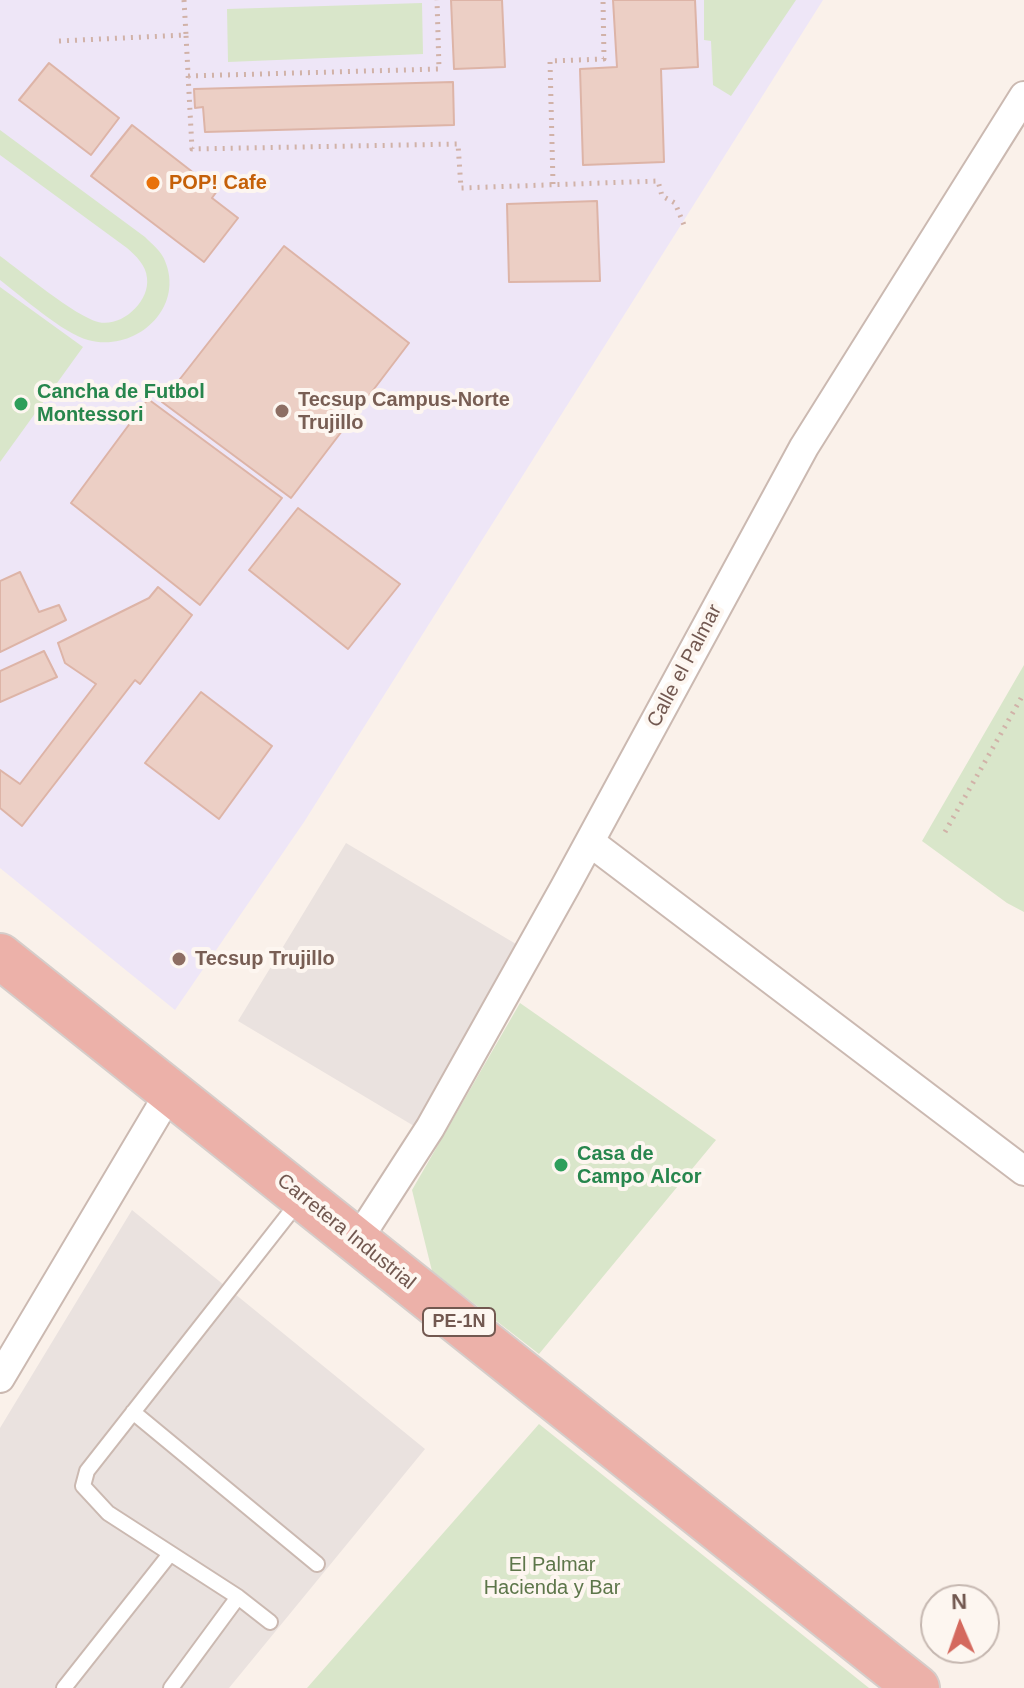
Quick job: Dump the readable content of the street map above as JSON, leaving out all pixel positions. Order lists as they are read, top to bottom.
{
  "streets": {
    "highway": ["Carretera Industrial", "PE-1N"],
    "street": ["Calle el Palmar"]
  },
  "crossings": [
    ["Calle el Palmar", "Carretera Industrial"]
  ],
  "parks": ["El Palmar Hacienda y Bar"],
  "places": [
    "POP! Cafe",
    "Cancha de Futbol Montessori",
    "Tecsup Campus-Norte Trujillo",
    "Tecsup Trujillo",
    "Casa de Campo Alcor"
  ],
  "north": "top"
}
